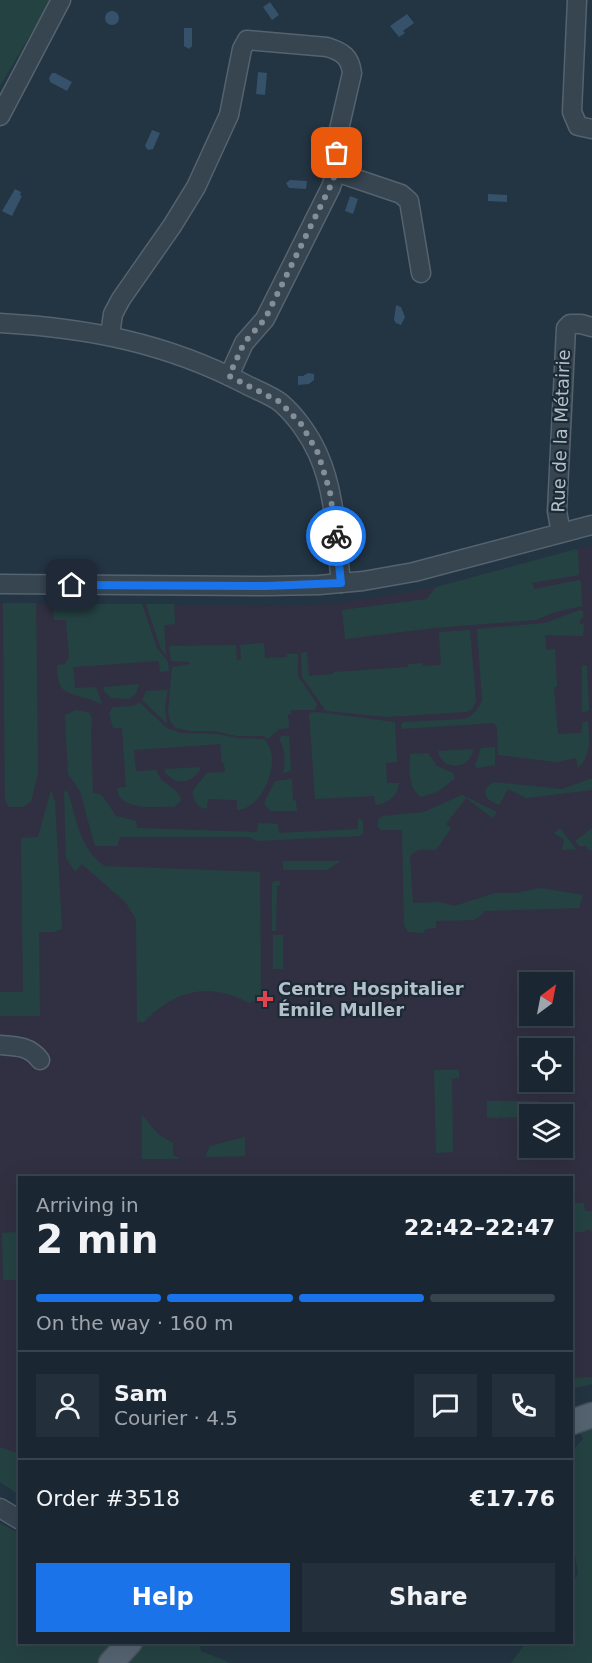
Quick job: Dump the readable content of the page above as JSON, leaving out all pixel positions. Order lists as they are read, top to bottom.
{
  "streets": {
    "street": ["Rue de la Métairie"]
  },
  "places": {
    "health": ["Centre Hospitalier Émile Muller"]
  },
  "north": "top right",
  "page": {
    "heading": ["2 min", "Arriving in", "22:42–22:47"],
    "panel": [
      "Sam",
      "Courier · 4.5",
      "Order #3518",
      "€17.76"
    ],
    "bar": "On the way · 160 m",
    "buttons": ["Help", "Share"]
  }
}
